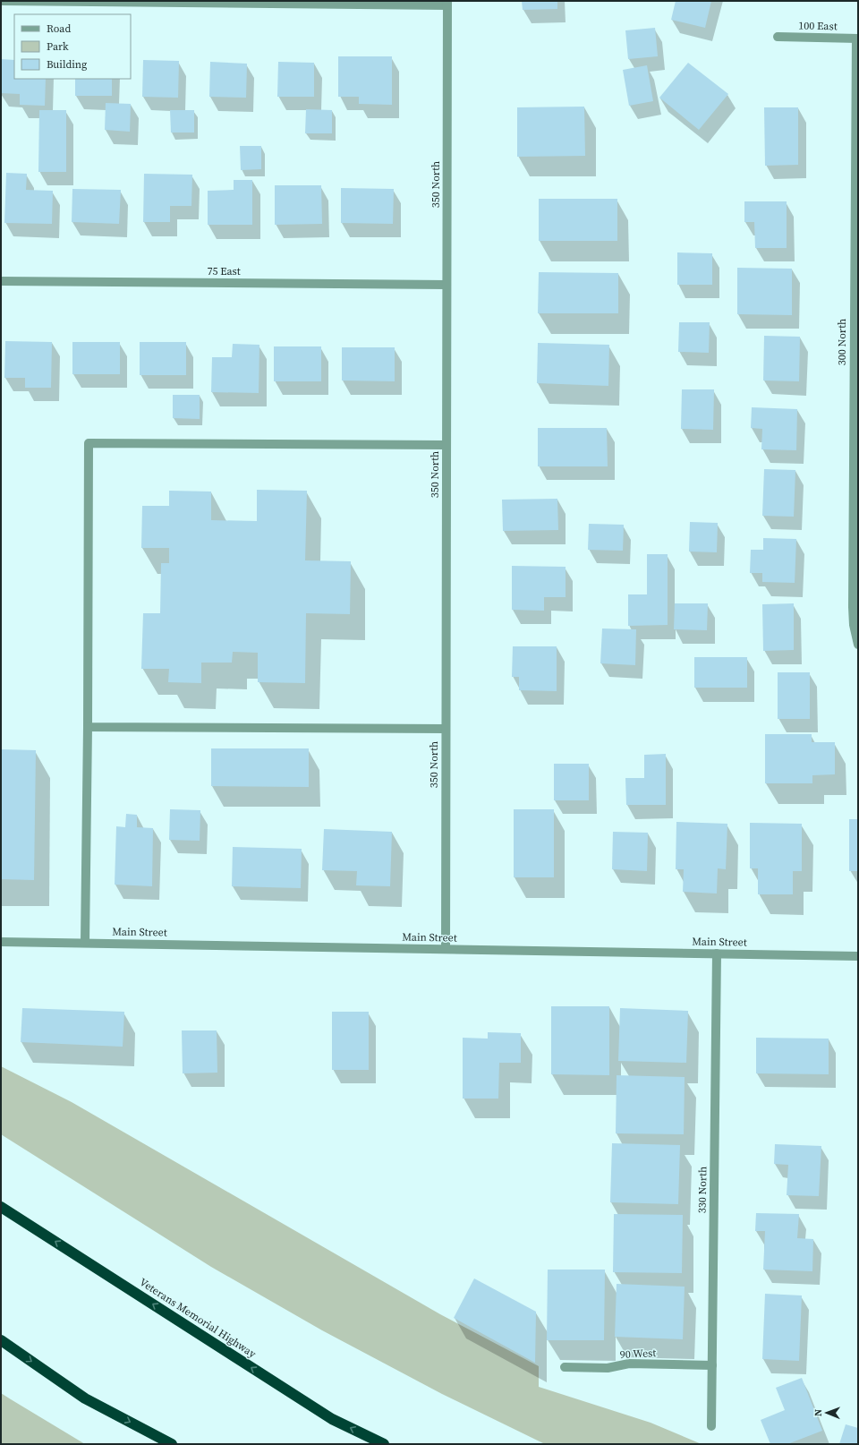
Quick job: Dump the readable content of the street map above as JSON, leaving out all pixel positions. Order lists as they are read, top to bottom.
{
  "streets": {
    "highway": ["Veterans Memorial Highway"],
    "street": [
      "100 East",
      "350 North",
      "75 East",
      "300 North",
      "Main Street",
      "330 North",
      "90 West"
    ]
  },
  "crossings": [
    ["100 East", "300 North"],
    ["350 North", "75 East"],
    ["350 North", "Main Street"],
    ["Main Street", "330 North"],
    ["330 North", "90 West"]
  ],
  "one_way": ["Veterans Memorial Highway"],
  "legend": ["Road", "Park", "Building"],
  "north": "left"
}
